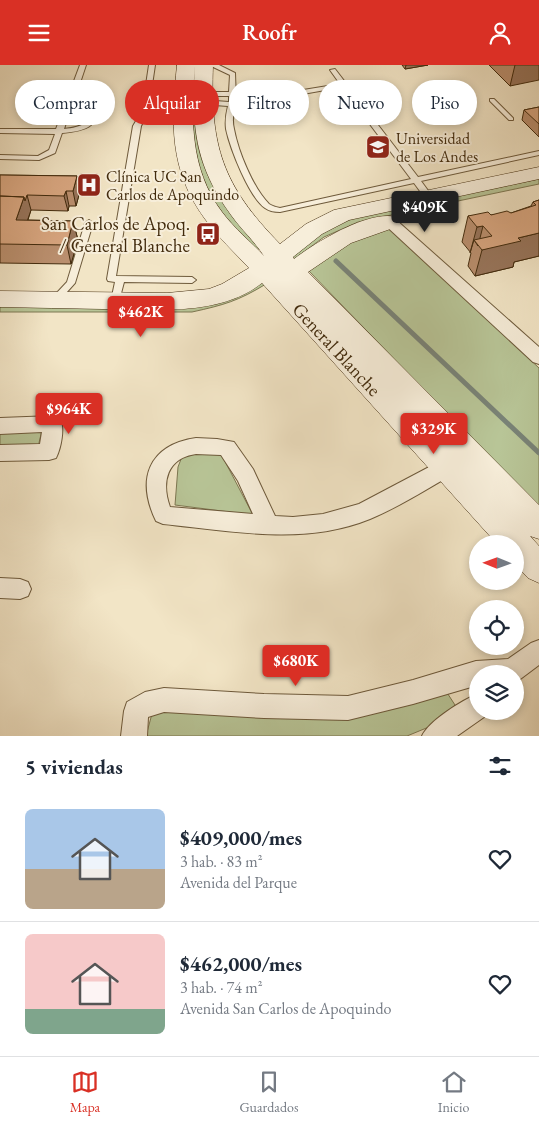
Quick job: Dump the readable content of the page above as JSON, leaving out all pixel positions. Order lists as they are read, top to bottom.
{
  "streets": {
    "street": ["General Blanche"]
  },
  "places": {
    "school or university": ["Universidad de Los Andes"],
    "hospital": ["Clínica UC San Carlos de Apoquindo"],
    "bus stop": ["San Carlos de Apoq. / General Blanche"]
  },
  "north": "left",
  "page": {
    "header": "Roofr",
    "chip": [
      "Comprar",
      "Alquilar",
      "Filtros",
      "Nuevo",
      "Piso"
    ],
    "price": [
      "$409K",
      "$462K",
      "$964K",
      "$329K",
      "$680K"
    ],
    "heading": "5 viviendas",
    "list": [
      {
        "name": "$409,000/mes",
        "note": "3 hab. · 83 m² · Avenida del Parque"
      },
      {
        "name": "$462,000/mes",
        "note": "3 hab. · 74 m² · Avenida San Carlos de Apoquindo"
      }
    ],
    "tabs": ["Mapa", "Guardados", "Inicio"]
  }
}
